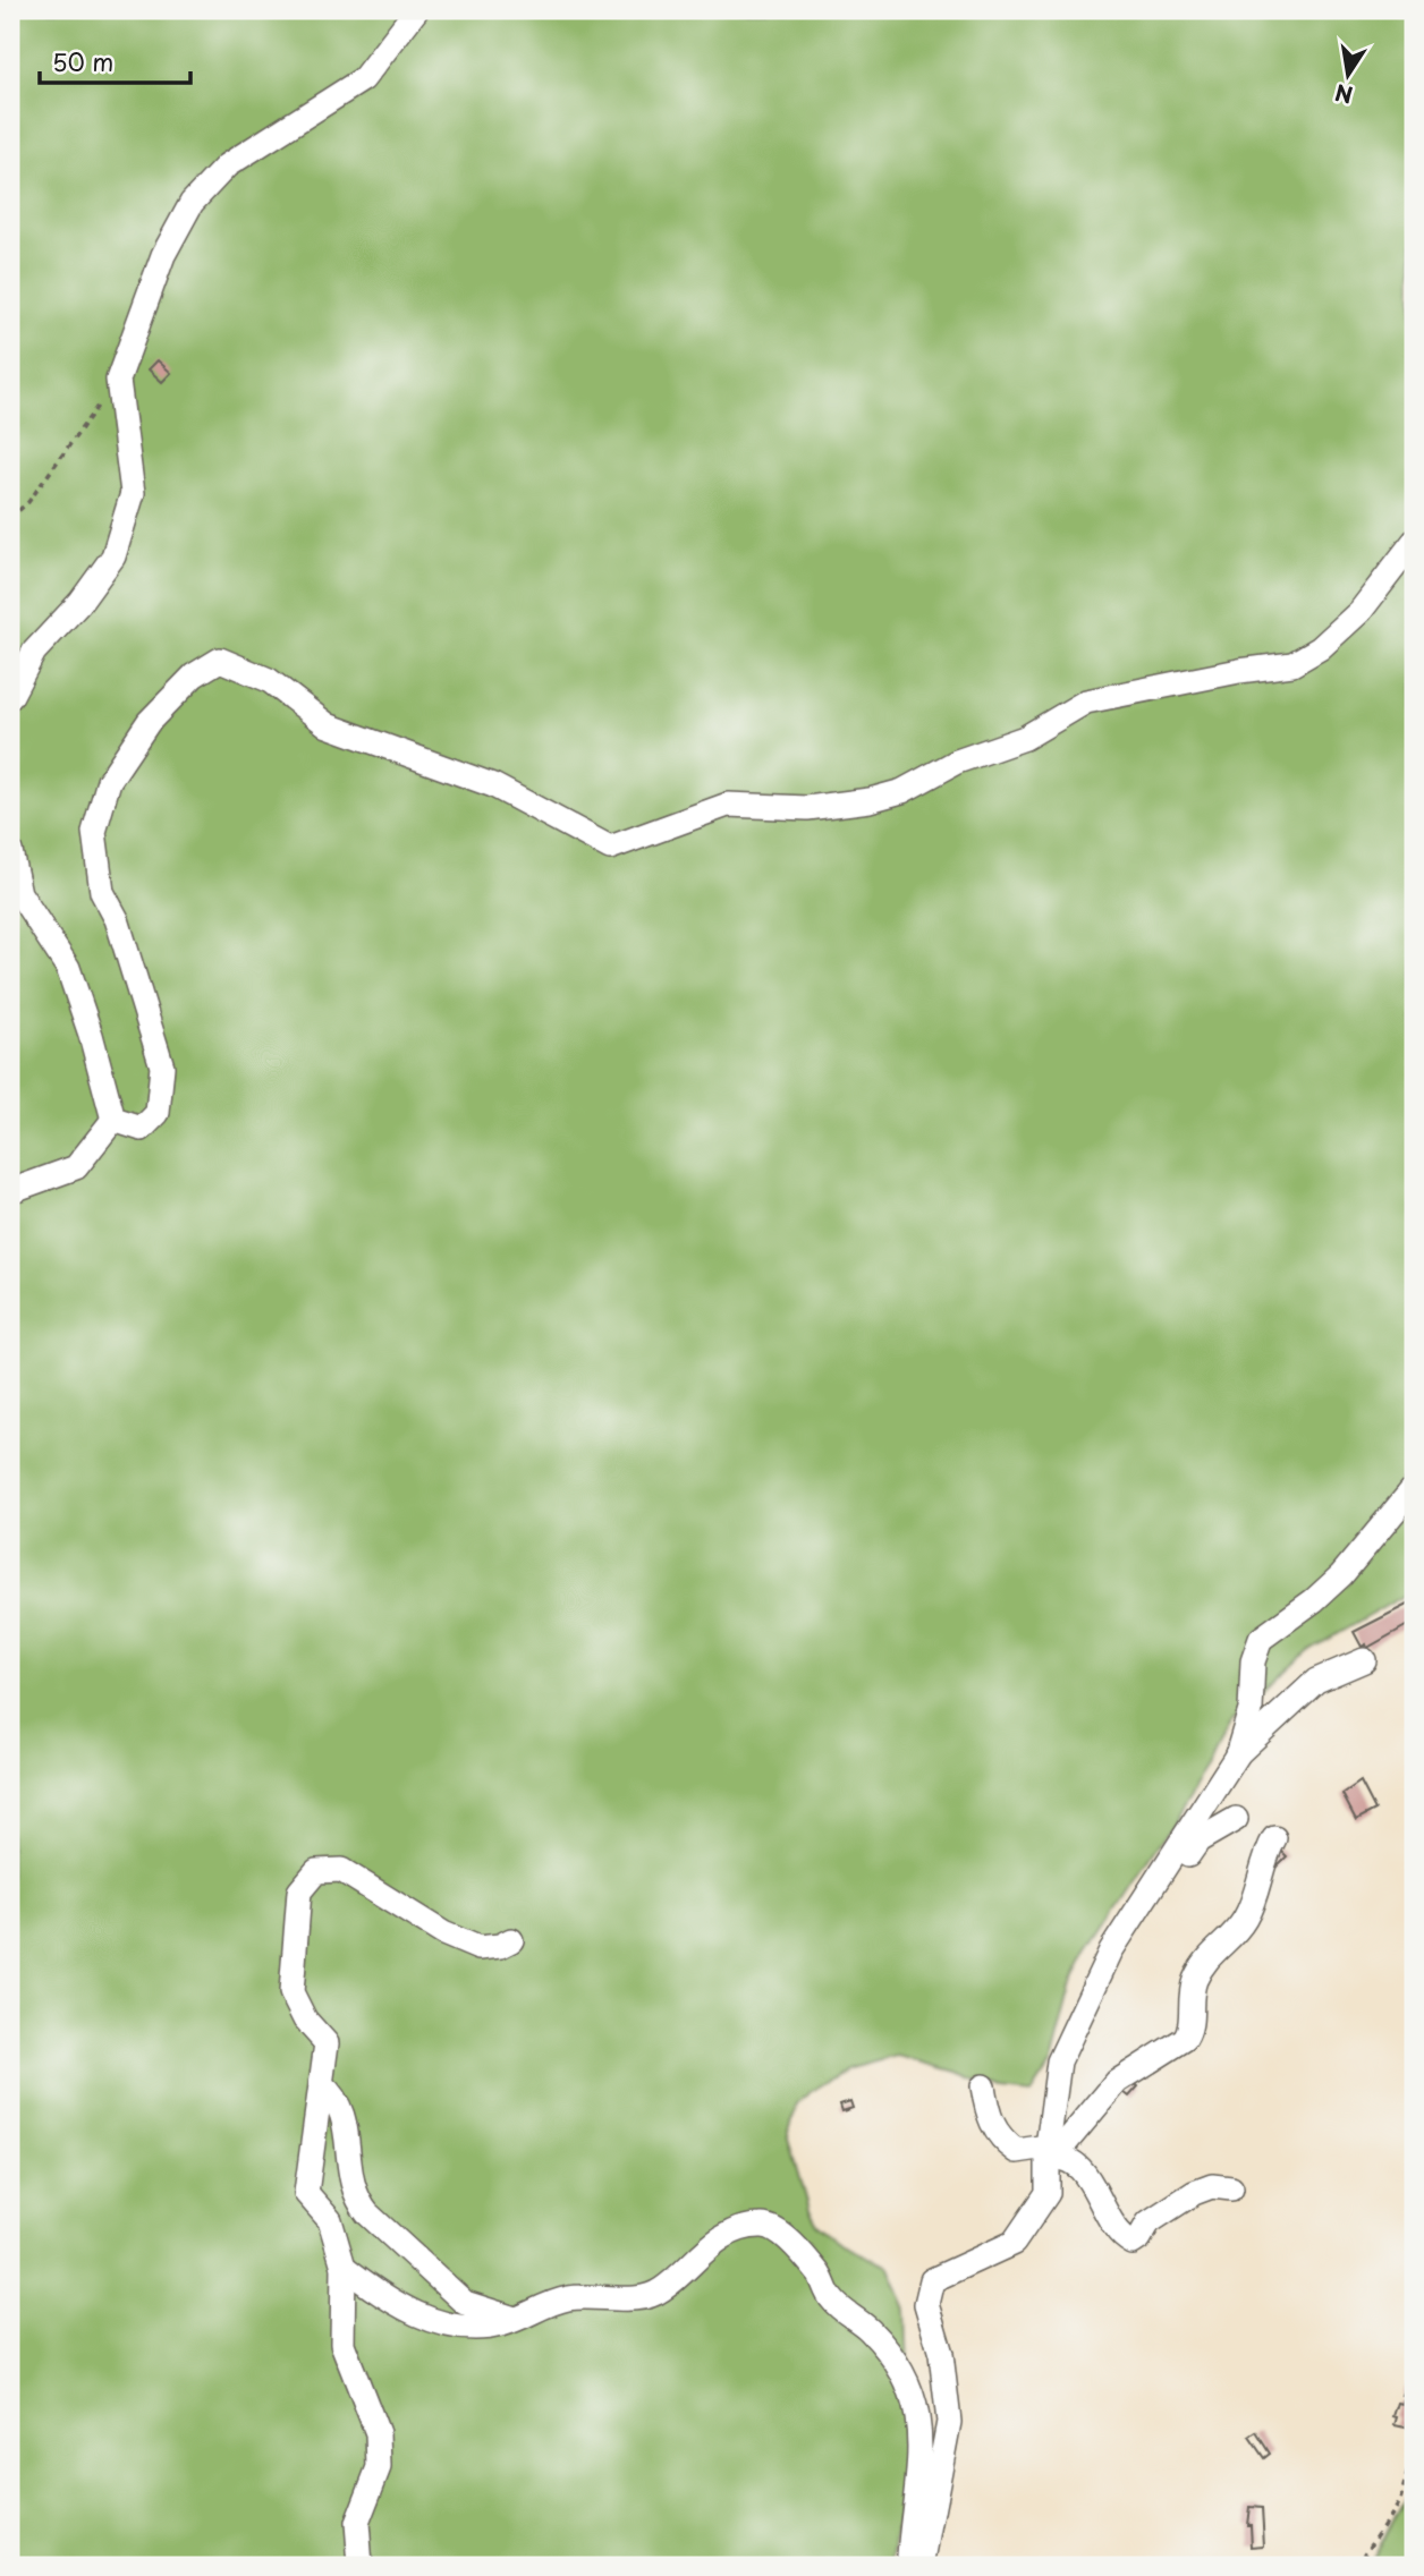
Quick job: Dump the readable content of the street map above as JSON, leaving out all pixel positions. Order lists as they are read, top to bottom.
{
  "scale_bar": "50 m",
  "north": "bottom"
}
